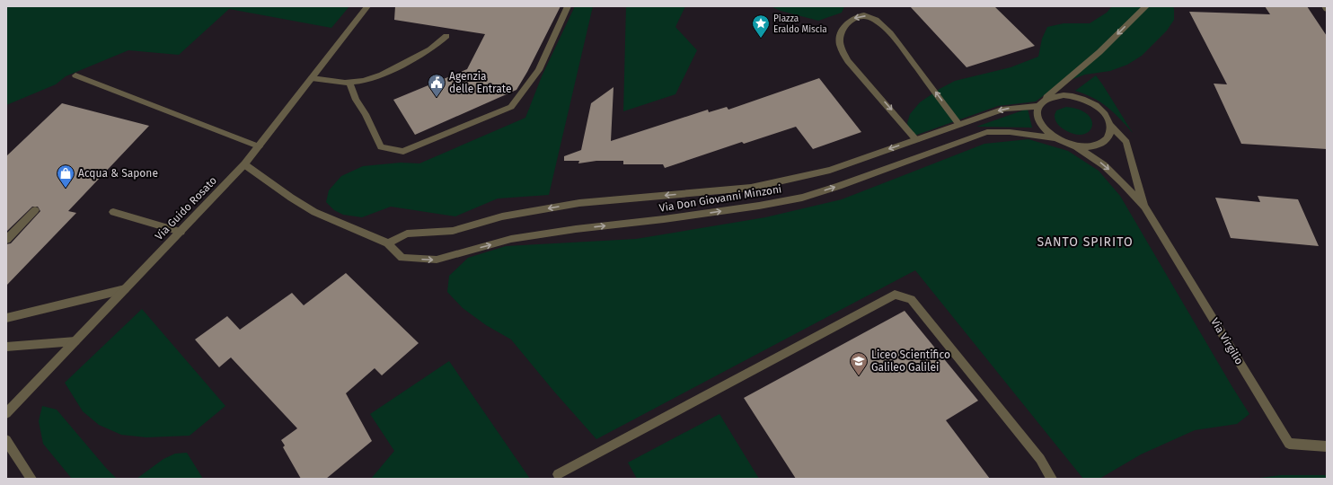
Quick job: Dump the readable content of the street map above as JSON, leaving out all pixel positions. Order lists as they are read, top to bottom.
{
  "streets": {
    "street": ["Via Don Giovanni Minzoni", "Via Guido Rosato", "Via Virgilio"]
  },
  "crossings": [
    ["Via Don Giovanni Minzoni", "Via Guido Rosato"],
    ["Via Don Giovanni Minzoni", "Via Virgilio"]
  ],
  "districts": ["SANTO SPIRITO"],
  "places": {
    "place": ["Piazza Eraldo Miscia"],
    "public building": ["Agenzia delle Entrate"],
    "shop": ["Acqua & Sapone"],
    "school or university": ["Liceo Scientifico Galileo Galilei"]
  }
}
